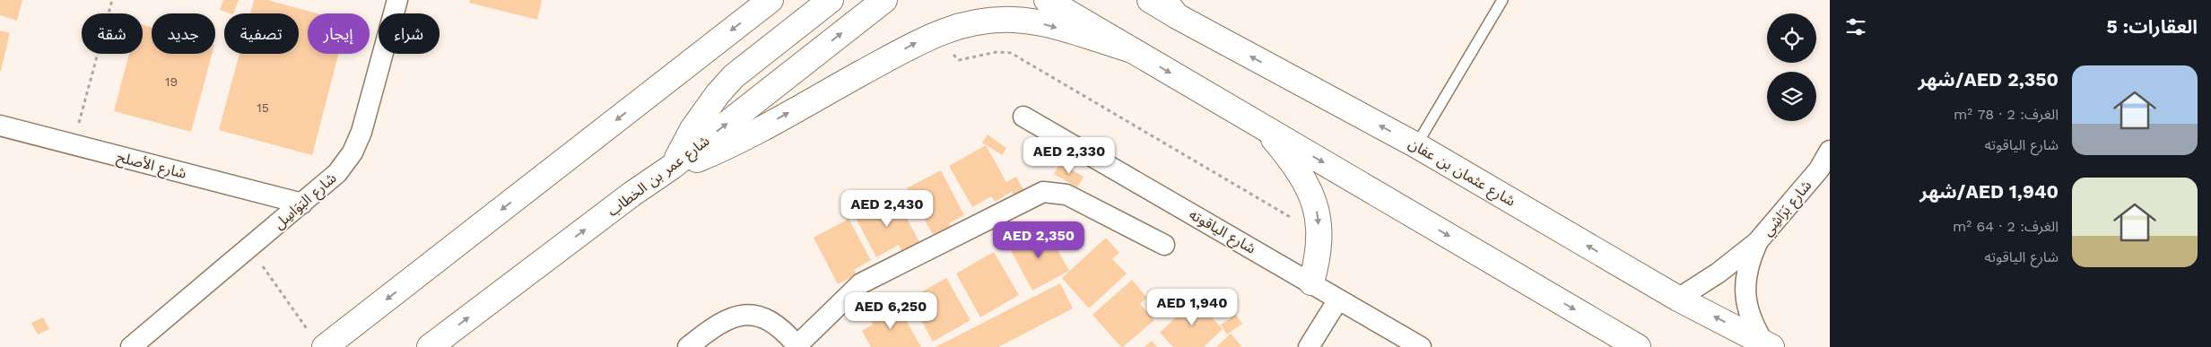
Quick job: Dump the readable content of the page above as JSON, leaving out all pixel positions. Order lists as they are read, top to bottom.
{
  "streets": {
    "main road": ["شارع عثمان بن عفان", "شارع عمر بن الخطاب"],
    "street": [
      "شارع الأصلح",
      "شارع البَوَاسِل",
      "شارع بَرَاشِي",
      "شارع الياقوته"
    ]
  },
  "crossings": [
    ["شارع الأصلح", "شارع البَوَاسِل"],
    ["شارع عثمان بن عفان", "شارع بَرَاشِي"]
  ],
  "house_numbers": ["19", "15"],
  "page": {
    "heading": "العقارات: 5",
    "chip": [
      "شراء",
      "إيجار",
      "تصفية",
      "جديد",
      "شقة"
    ],
    "list": [
      {
        "name": "AED 2,350/شهر",
        "note": "الغرف: 2 · 78 m² · شارع الياقوته"
      },
      {
        "name": "AED 1,940/شهر",
        "note": "الغرف: 2 · 64 m² · شارع الياقوته"
      }
    ],
    "price": [
      "AED 2,330",
      "AED 2,430",
      "AED 2,350",
      "AED 1,940",
      "AED 6,250"
    ]
  }
}
